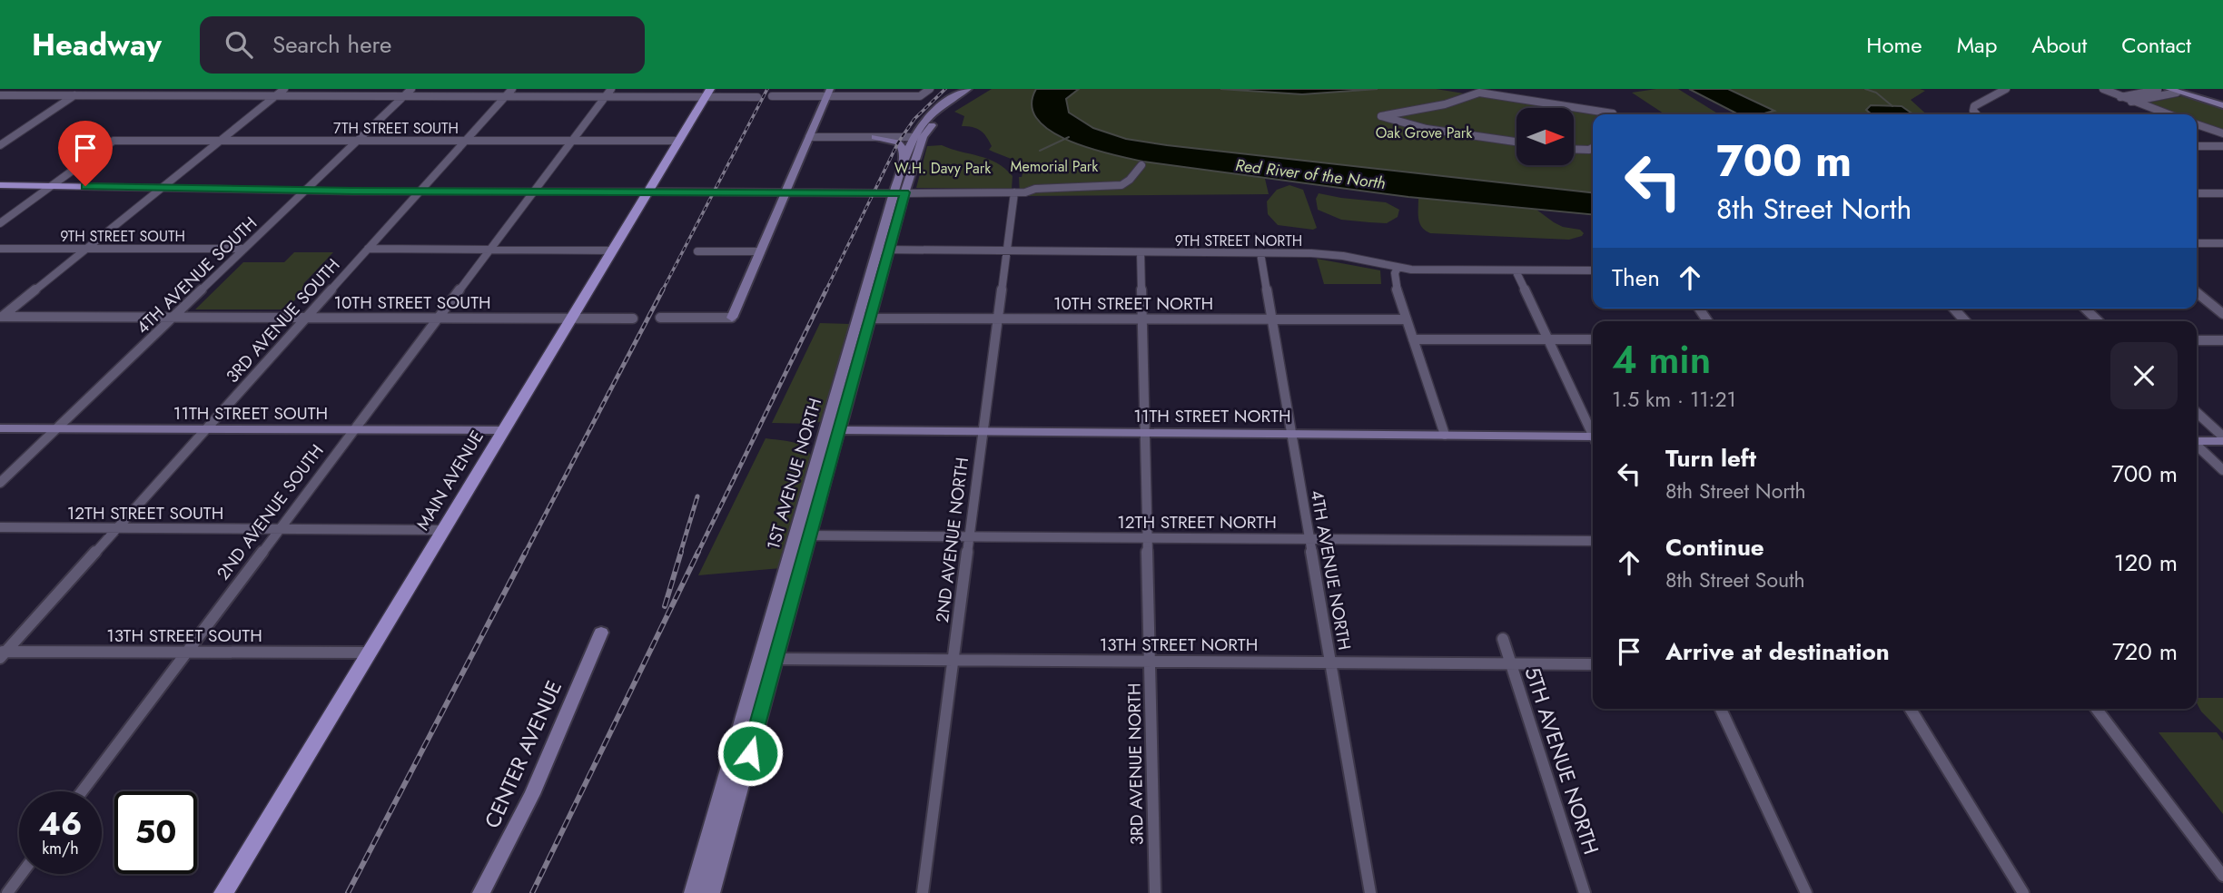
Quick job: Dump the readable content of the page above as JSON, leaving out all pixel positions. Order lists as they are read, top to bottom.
{
  "streets": {
    "main road": ["MAIN AVENUE"],
    "street": [
      "7TH STREET SOUTH",
      "9TH STREET SOUTH",
      "9TH STREET NORTH",
      "4TH AVENUE SOUTH",
      "10TH STREET SOUTH",
      "10TH STREET NORTH",
      "3RD AVENUE SOUTH",
      "11TH STREET SOUTH",
      "11TH STREET NORTH",
      "1ST AVENUE NORTH",
      "2ND AVENUE SOUTH",
      "12TH STREET SOUTH",
      "12TH STREET NORTH",
      "2ND AVENUE NORTH",
      "4TH AVENUE NORTH",
      "13TH STREET SOUTH",
      "13TH STREET NORTH",
      "CENTER AVENUE",
      "5TH AVENUE NORTH",
      "3RD AVENUE NORTH"
    ]
  },
  "crossings": [
    ["7TH STREET SOUTH", "4TH AVENUE SOUTH"],
    ["7TH STREET SOUTH", "3RD AVENUE SOUTH"],
    ["7TH STREET SOUTH", "MAIN AVENUE"],
    ["7TH STREET SOUTH", "2ND AVENUE SOUTH"],
    ["9TH STREET SOUTH", "4TH AVENUE SOUTH"],
    ["9TH STREET NORTH", "1ST AVENUE NORTH"],
    ["9TH STREET NORTH", "2ND AVENUE NORTH"],
    ["9TH STREET NORTH", "4TH AVENUE NORTH"],
    ["9TH STREET NORTH", "3RD AVENUE NORTH"],
    ["4TH AVENUE SOUTH", "10TH STREET SOUTH"],
    ["4TH AVENUE SOUTH", "11TH STREET SOUTH"],
    ["10TH STREET SOUTH", "3RD AVENUE SOUTH"],
    ["10TH STREET SOUTH", "MAIN AVENUE"],
    ["10TH STREET SOUTH", "2ND AVENUE SOUTH"],
    ["10TH STREET NORTH", "1ST AVENUE NORTH"],
    ["10TH STREET NORTH", "2ND AVENUE NORTH"],
    ["10TH STREET NORTH", "4TH AVENUE NORTH"],
    ["10TH STREET NORTH", "3RD AVENUE NORTH"],
    ["3RD AVENUE SOUTH", "11TH STREET SOUTH"],
    ["3RD AVENUE SOUTH", "12TH STREET SOUTH"],
    ["3RD AVENUE SOUTH", "13TH STREET SOUTH"],
    ["11TH STREET SOUTH", "MAIN AVENUE"],
    ["11TH STREET SOUTH", "2ND AVENUE SOUTH"],
    ["11TH STREET NORTH", "1ST AVENUE NORTH"],
    ["11TH STREET NORTH", "2ND AVENUE NORTH"],
    ["11TH STREET NORTH", "4TH AVENUE NORTH"],
    ["11TH STREET NORTH", "3RD AVENUE NORTH"],
    ["1ST AVENUE NORTH", "12TH STREET NORTH"],
    ["1ST AVENUE NORTH", "13TH STREET NORTH"],
    ["MAIN AVENUE", "12TH STREET SOUTH"],
    ["MAIN AVENUE", "13TH STREET SOUTH"],
    ["2ND AVENUE SOUTH", "12TH STREET SOUTH"],
    ["2ND AVENUE SOUTH", "13TH STREET SOUTH"],
    ["12TH STREET NORTH", "2ND AVENUE NORTH"],
    ["12TH STREET NORTH", "4TH AVENUE NORTH"],
    ["12TH STREET NORTH", "3RD AVENUE NORTH"],
    ["2ND AVENUE NORTH", "13TH STREET NORTH"],
    ["4TH AVENUE NORTH", "13TH STREET NORTH"],
    ["13TH STREET NORTH", "5TH AVENUE NORTH"],
    ["13TH STREET NORTH", "3RD AVENUE NORTH"]
  ],
  "water": ["Red River of the North"],
  "parks": ["Oak Grove Park", "Memorial Park", "W.H. Davy Park"],
  "north": "right",
  "page": {
    "header": "Headway",
    "search": "Search here",
    "nav": [
      "Home",
      "Map",
      "About",
      "Contact"
    ],
    "turn": ["700 m", "8th Street North"],
    "then": "Then",
    "heading": ["4 min", "1.5 km · 11:21"],
    "list": [
      {
        "name": "Turn left",
        "note": "8th Street North",
        "value": "700 m"
      },
      {
        "name": "Continue",
        "note": "8th Street South",
        "value": "120 m"
      },
      {
        "name": "Arrive at destination",
        "value": "720 m"
      }
    ],
    "speed": "46 km/h",
    "limit": "50"
  }
}
